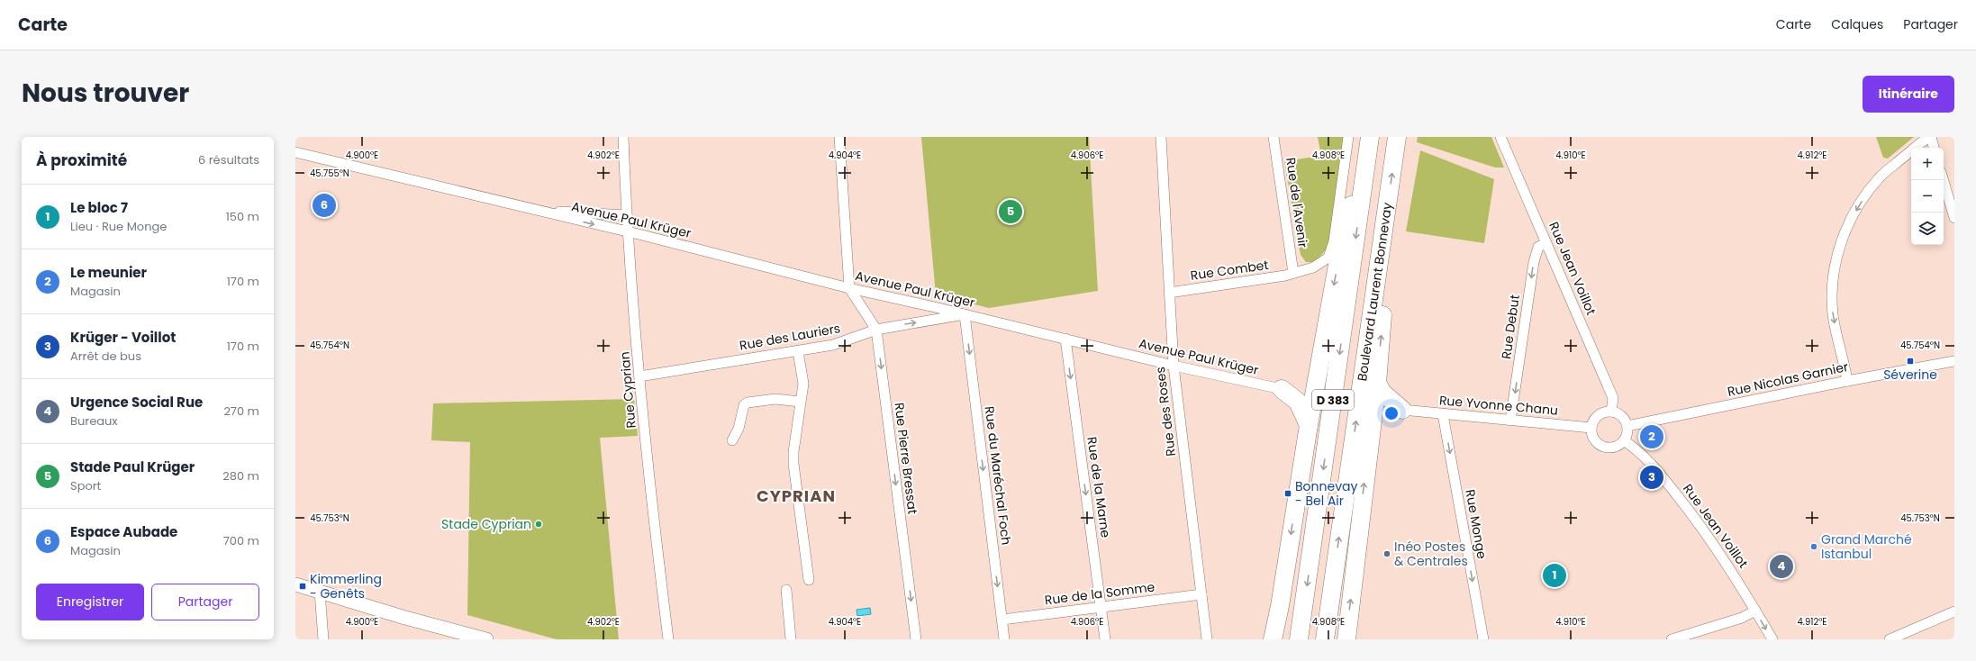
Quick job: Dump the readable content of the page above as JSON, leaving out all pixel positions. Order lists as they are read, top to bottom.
{
  "streets": {
    "highway": ["Boulevard Laurent Bonnevay", "D 383"],
    "street": [
      "Rue de l'Avenir",
      "Avenue Paul Krüger",
      "Rue Jean Voillot",
      "Rue Combet",
      "Rue Debut",
      "Rue des Lauriers",
      "Rue Nicolas Garnier",
      "Rue Cyprian",
      "Rue Yvonne Chanu",
      "Rue des Roses",
      "Rue Pierre Bressat",
      "Rue du Maréchal Foch",
      "Rue de la Marne",
      "Rue Monge",
      "Rue de la Somme"
    ]
  },
  "crossings": [
    ["Rue de l'Avenir", "Rue Combet"],
    ["Avenue Paul Krüger", "Rue des Lauriers"],
    ["Avenue Paul Krüger", "Rue Cyprian"],
    ["Avenue Paul Krüger", "Rue des Roses"],
    ["Avenue Paul Krüger", "Rue Pierre Bressat"],
    ["Avenue Paul Krüger", "Rue du Maréchal Foch"],
    ["Avenue Paul Krüger", "Rue de la Marne"],
    ["Rue Jean Voillot", "Rue Debut"],
    ["Rue Jean Voillot", "Rue Nicolas Garnier"],
    ["Rue Jean Voillot", "Rue Yvonne Chanu"],
    ["Rue Combet", "Rue des Roses"],
    ["Rue Debut", "Rue Yvonne Chanu"],
    ["Rue des Lauriers", "Rue Cyprian"],
    ["Rue des Lauriers", "Rue Pierre Bressat"],
    ["Rue des Lauriers", "Rue du Maréchal Foch"],
    ["Rue Nicolas Garnier", "Rue Yvonne Chanu"],
    ["Rue Yvonne Chanu", "Rue Monge"],
    ["Rue des Roses", "Rue de la Somme"],
    ["Rue du Maréchal Foch", "Rue de la Somme"],
    ["Rue de la Marne", "Rue de la Somme"]
  ],
  "one_way": [
    "Rue Debut",
    "Rue Pierre Bressat",
    "Rue du Maréchal Foch",
    "Rue de la Marne",
    "Rue Monge"
  ],
  "districts": ["CYPRIAN"],
  "places": {
    "transit": ["Séverine", "Bonnevay - Bel Air", "Kimmerling - Genêts"],
    "other": ["Stade Cyprian", "Grand Marché Istanbul", "Inéo Postes & Centrales"]
  },
  "page": {
    "header": "Carte",
    "nav": ["Carte", "Calques", "Partager"],
    "title": "Nous trouver",
    "buttons": [
      "Itinéraire",
      ["Enregistrer", "Partager"]
    ],
    "heading": ["À proximité", "6 résultats"],
    "map_buttons": ["+", "−"],
    "list": [
      {
        "mark": "1",
        "name": "Le bloc 7",
        "note": "Lieu · Rue Monge",
        "value": "150 m"
      },
      {
        "mark": "2",
        "name": "Le meunier",
        "note": "Magasin",
        "value": "170 m"
      },
      {
        "mark": "3",
        "name": "Krüger - Voillot",
        "note": "Arrêt de bus",
        "value": "170 m"
      },
      {
        "mark": "4",
        "name": "Urgence Social Rue",
        "note": "Bureaux",
        "value": "270 m"
      },
      {
        "mark": "5",
        "name": "Stade Paul Krüger",
        "note": "Sport",
        "value": "280 m"
      },
      {
        "mark": "6",
        "name": "Espace Aubade",
        "note": "Magasin",
        "value": "700 m"
      }
    ],
    "pins": [
      "6",
      "5",
      "2",
      "3",
      "4",
      "1"
    ]
  },
  "coordinates": [
    "4.900°E",
    "4.902°E",
    "4.904°E",
    "4.906°E",
    "4.908°E",
    "4.910°E",
    "4.912°E",
    "45.755°N",
    "45.754°N",
    "45.753°N"
  ]
}
